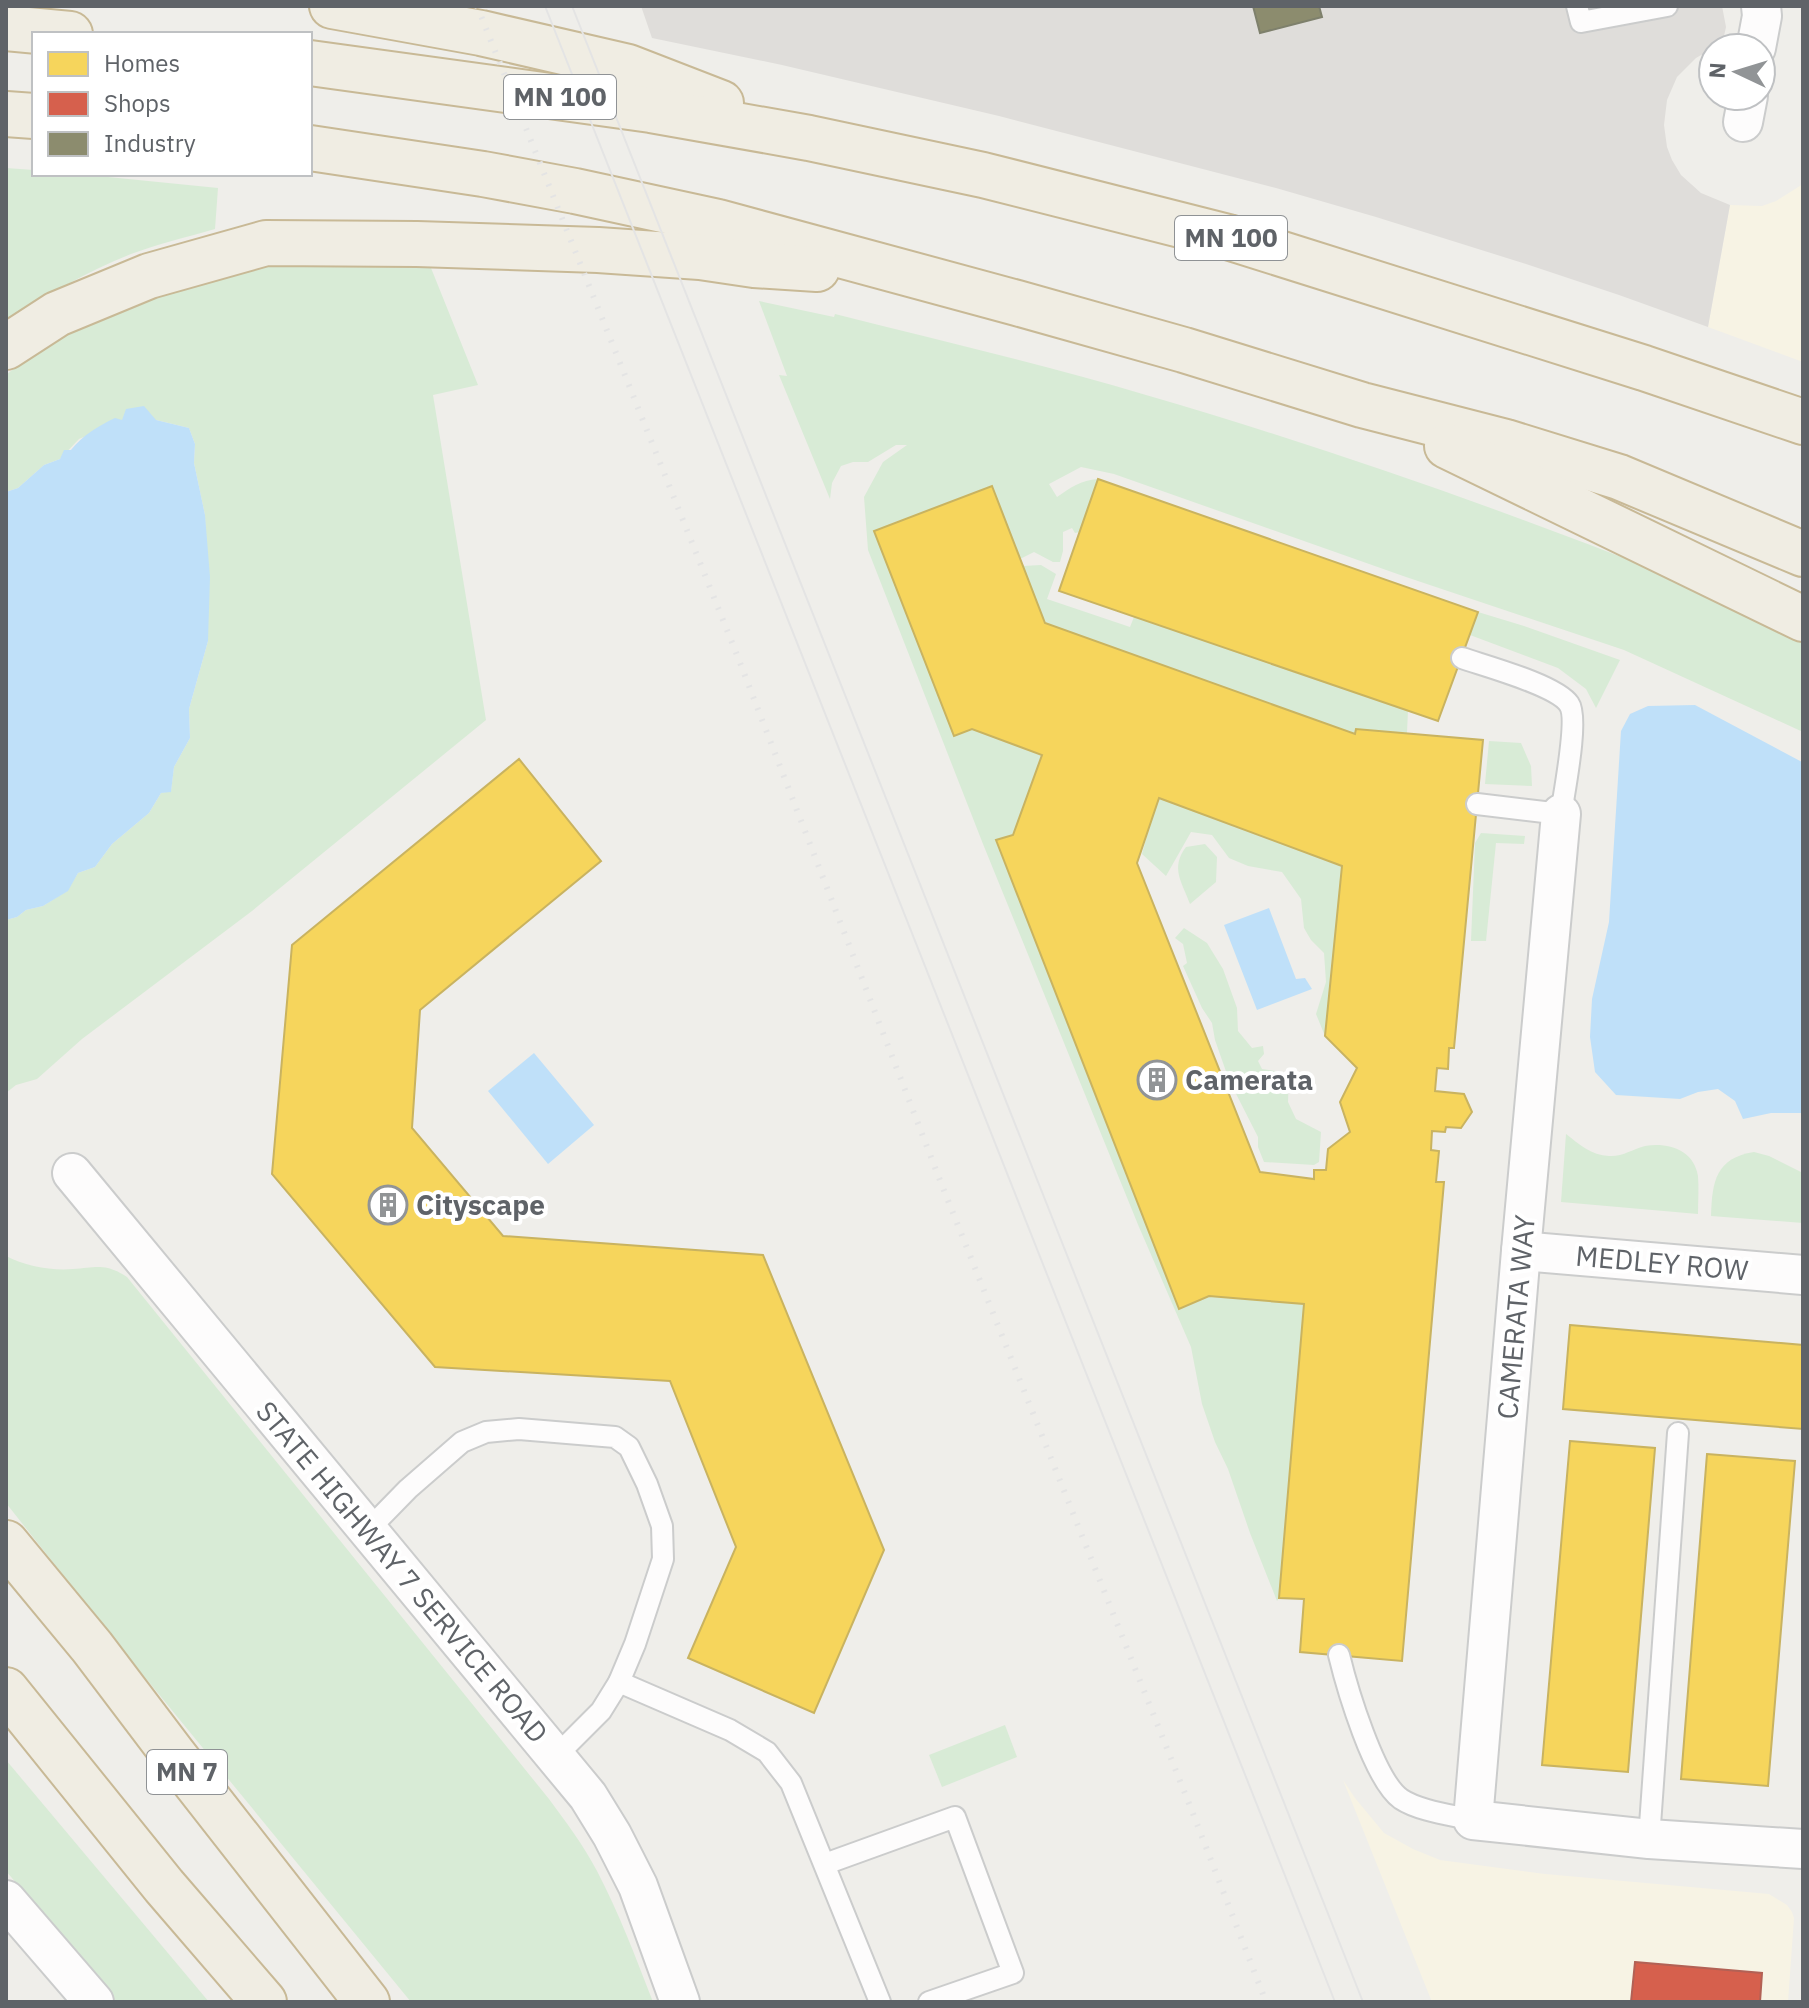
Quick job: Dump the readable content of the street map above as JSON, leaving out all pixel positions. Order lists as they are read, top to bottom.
{
  "streets": {
    "highway": ["MN 100", "MN 7"],
    "street": ["MEDLEY ROW", "CAMERATA WAY", "STATE HIGHWAY 7 SERVICE ROAD"]
  },
  "crossings": [
    ["MEDLEY ROW", "CAMERATA WAY"]
  ],
  "places": {
    "building": ["Camerata", "Cityscape"]
  },
  "legend": ["Homes", "Shops", "Industry"],
  "north": "left"
}
